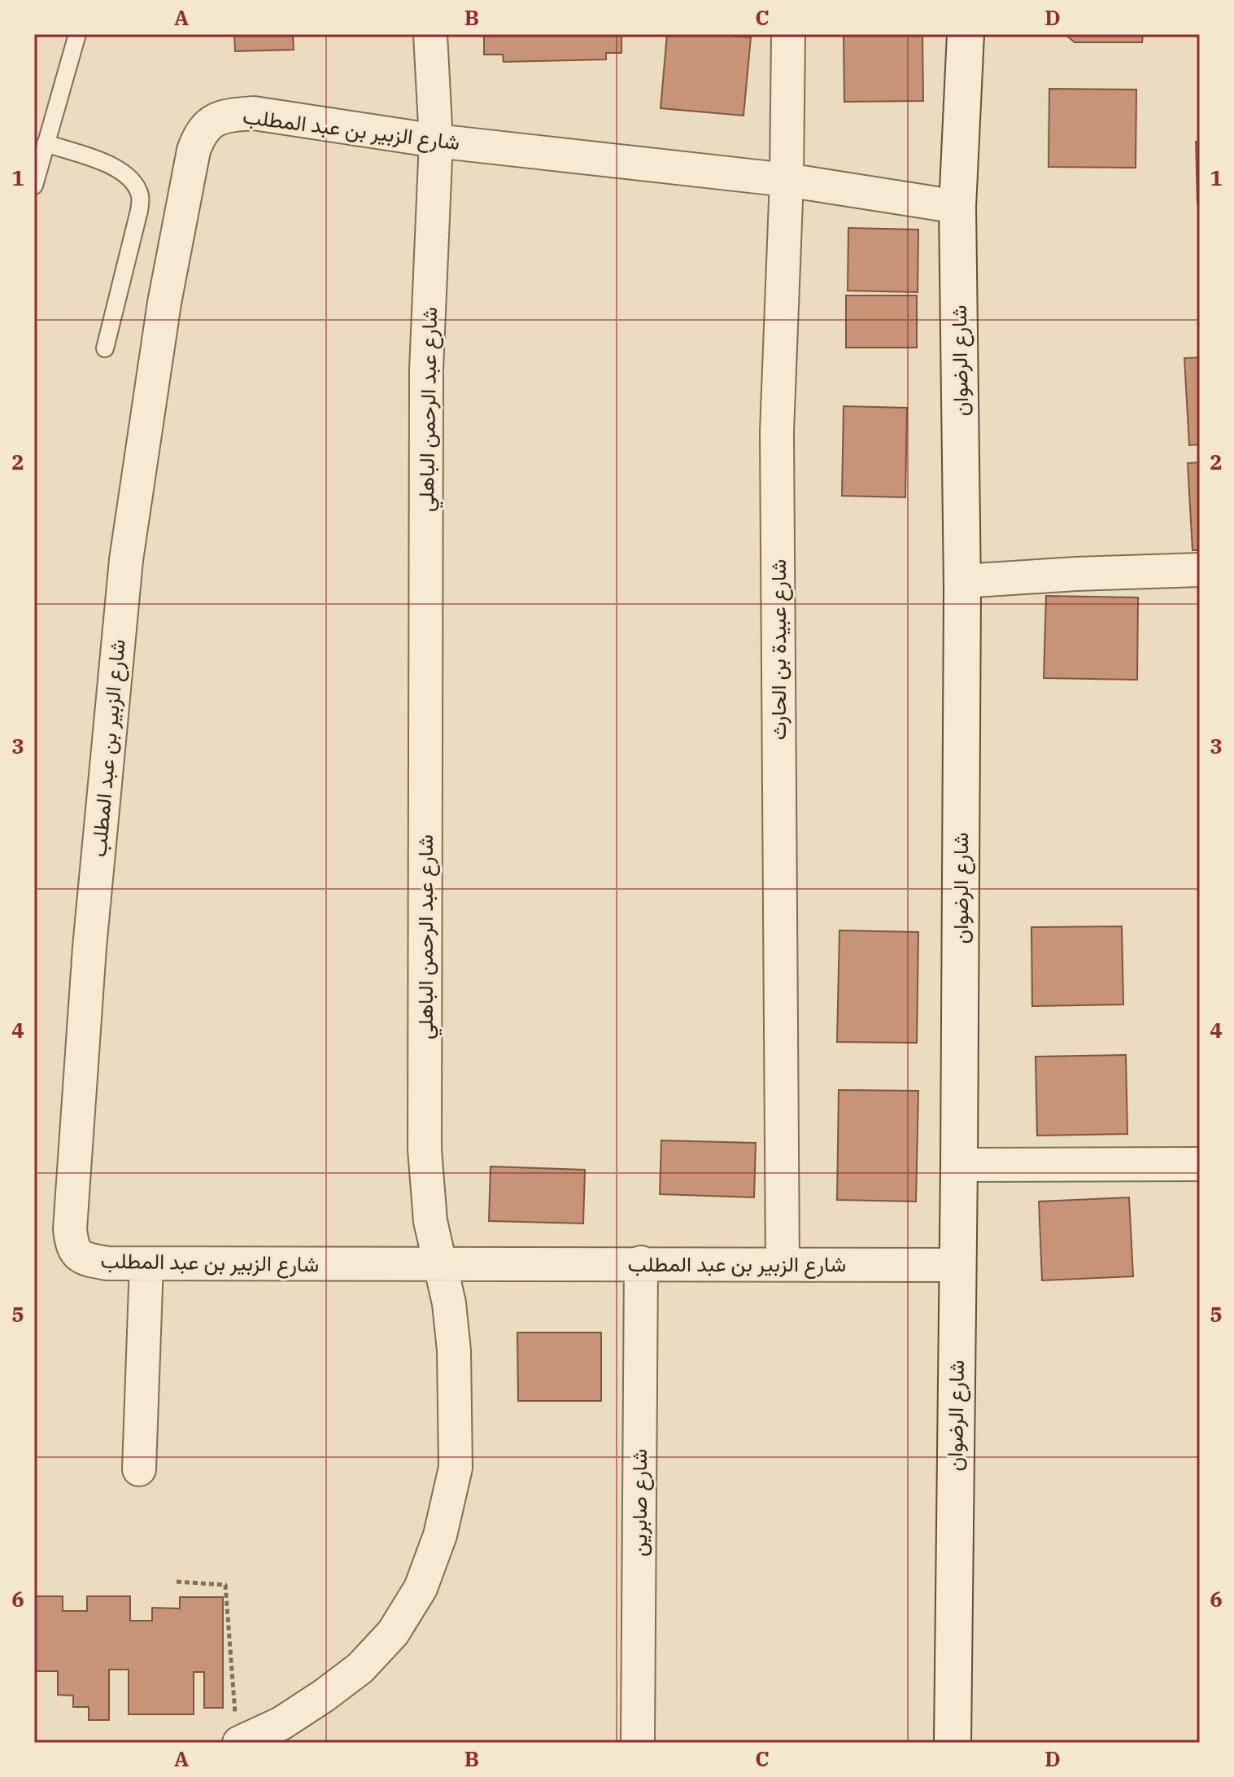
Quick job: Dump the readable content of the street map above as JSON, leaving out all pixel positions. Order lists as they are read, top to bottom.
{
  "streets": {
    "main road": ["شارع الرضوان"],
    "street": [
      "شارع الزبير بن عبد المطلب",
      "شارع عبد الرحمن الباهلي",
      "شارع عبيدة بن الحارث",
      "شارع صابرين"
    ]
  },
  "crossings": [
    ["شارع الزبير بن عبد المطلب", "شارع الرضوان"],
    ["شارع الزبير بن عبد المطلب", "شارع عبد الرحمن الباهلي"],
    ["شارع الزبير بن عبد المطلب", "شارع عبيدة بن الحارث"],
    ["شارع الزبير بن عبد المطلب", "شارع صابرين"]
  ],
  "grid": {
    "columns": [
      "A",
      "B",
      "C",
      "D"
    ],
    "rows": [
      "1",
      "2",
      "3",
      "4",
      "5",
      "6"
    ]
  }
}
